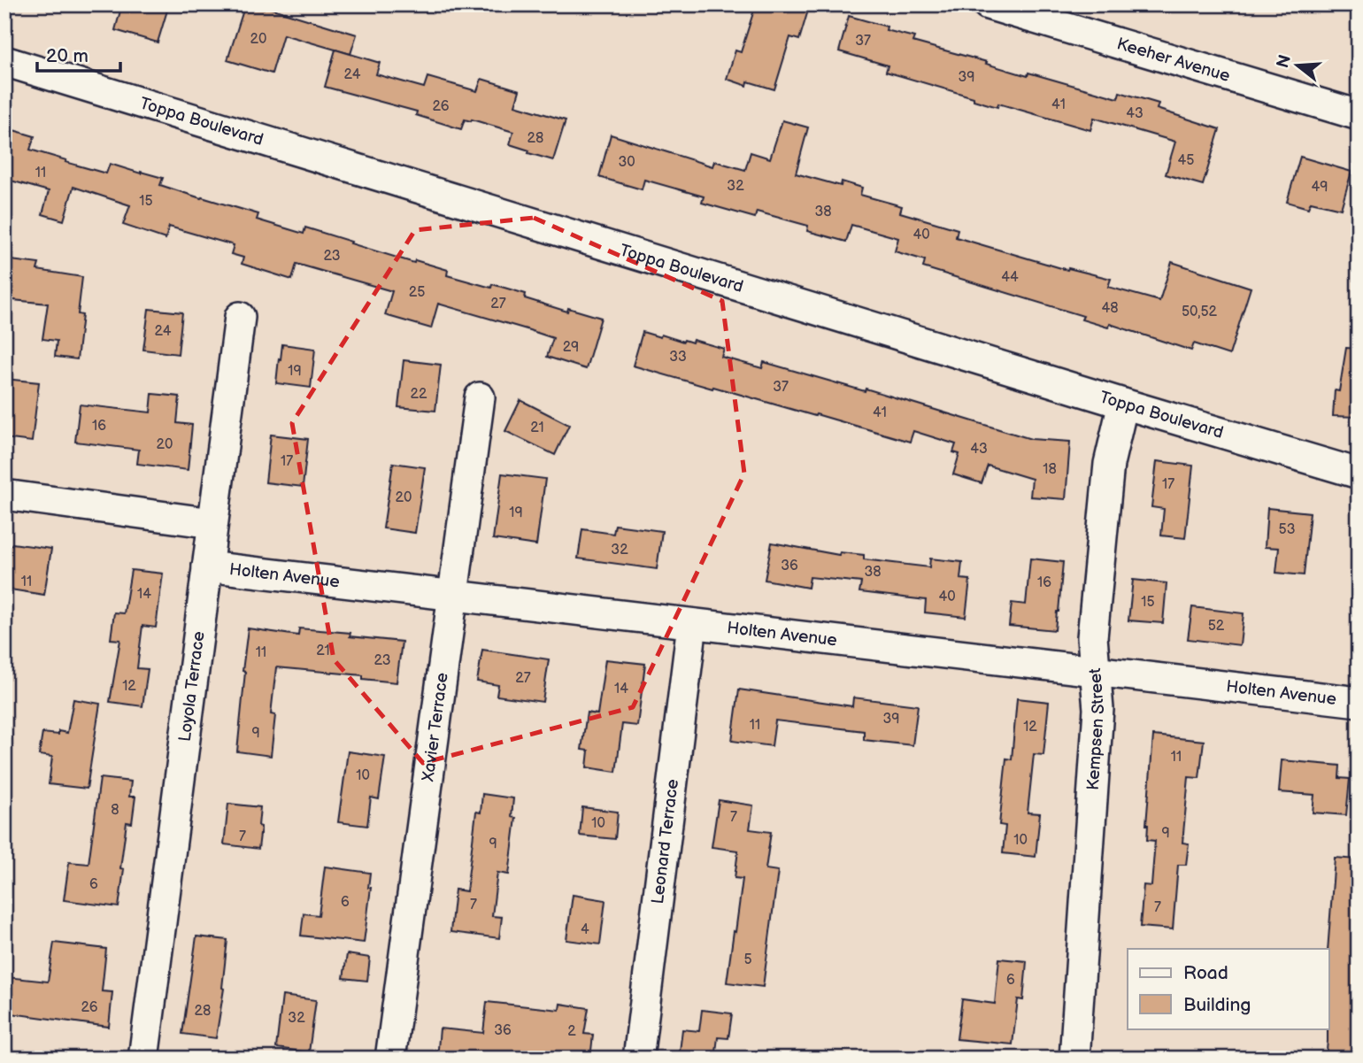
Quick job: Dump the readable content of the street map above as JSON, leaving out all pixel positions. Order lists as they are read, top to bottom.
{
  "streets": {
    "street": [
      "Keeher Avenue",
      "Toppa Boulevard",
      "Holten Avenue",
      "Loyola Terrace",
      "Xavier Terrace",
      "Kempsen Street",
      "Leonard Terrace"
    ]
  },
  "crossings": [
    ["Toppa Boulevard", "Kempsen Street"],
    ["Holten Avenue", "Loyola Terrace"],
    ["Holten Avenue", "Xavier Terrace"],
    ["Holten Avenue", "Kempsen Street"],
    ["Holten Avenue", "Leonard Terrace"]
  ],
  "house_numbers": [
    "20",
    "37",
    "24",
    "39",
    "41",
    "26",
    "43",
    "28",
    "45",
    "30",
    "11",
    "32",
    "49",
    "15",
    "38",
    "40",
    "23",
    "44",
    "25",
    "27",
    "48",
    "50,52",
    "24",
    "29",
    "33",
    "19",
    "37",
    "22",
    "41",
    "16",
    "21",
    "20",
    "43",
    "17",
    "18",
    "17",
    "20",
    "19",
    "53",
    "32",
    "36",
    "38",
    "11",
    "16",
    "14",
    "40",
    "15",
    "52",
    "21",
    "11",
    "23",
    "27",
    "12",
    "14",
    "39",
    "11",
    "12",
    "9",
    "11",
    "10",
    "8",
    "7",
    "10",
    "9",
    "7",
    "10",
    "9",
    "6",
    "6",
    "7",
    "7",
    "4",
    "5",
    "6",
    "26",
    "28",
    "32",
    "36",
    "2"
  ],
  "legend": ["Road", "Building"],
  "scale_bar": "20 m",
  "north": "left"
}
